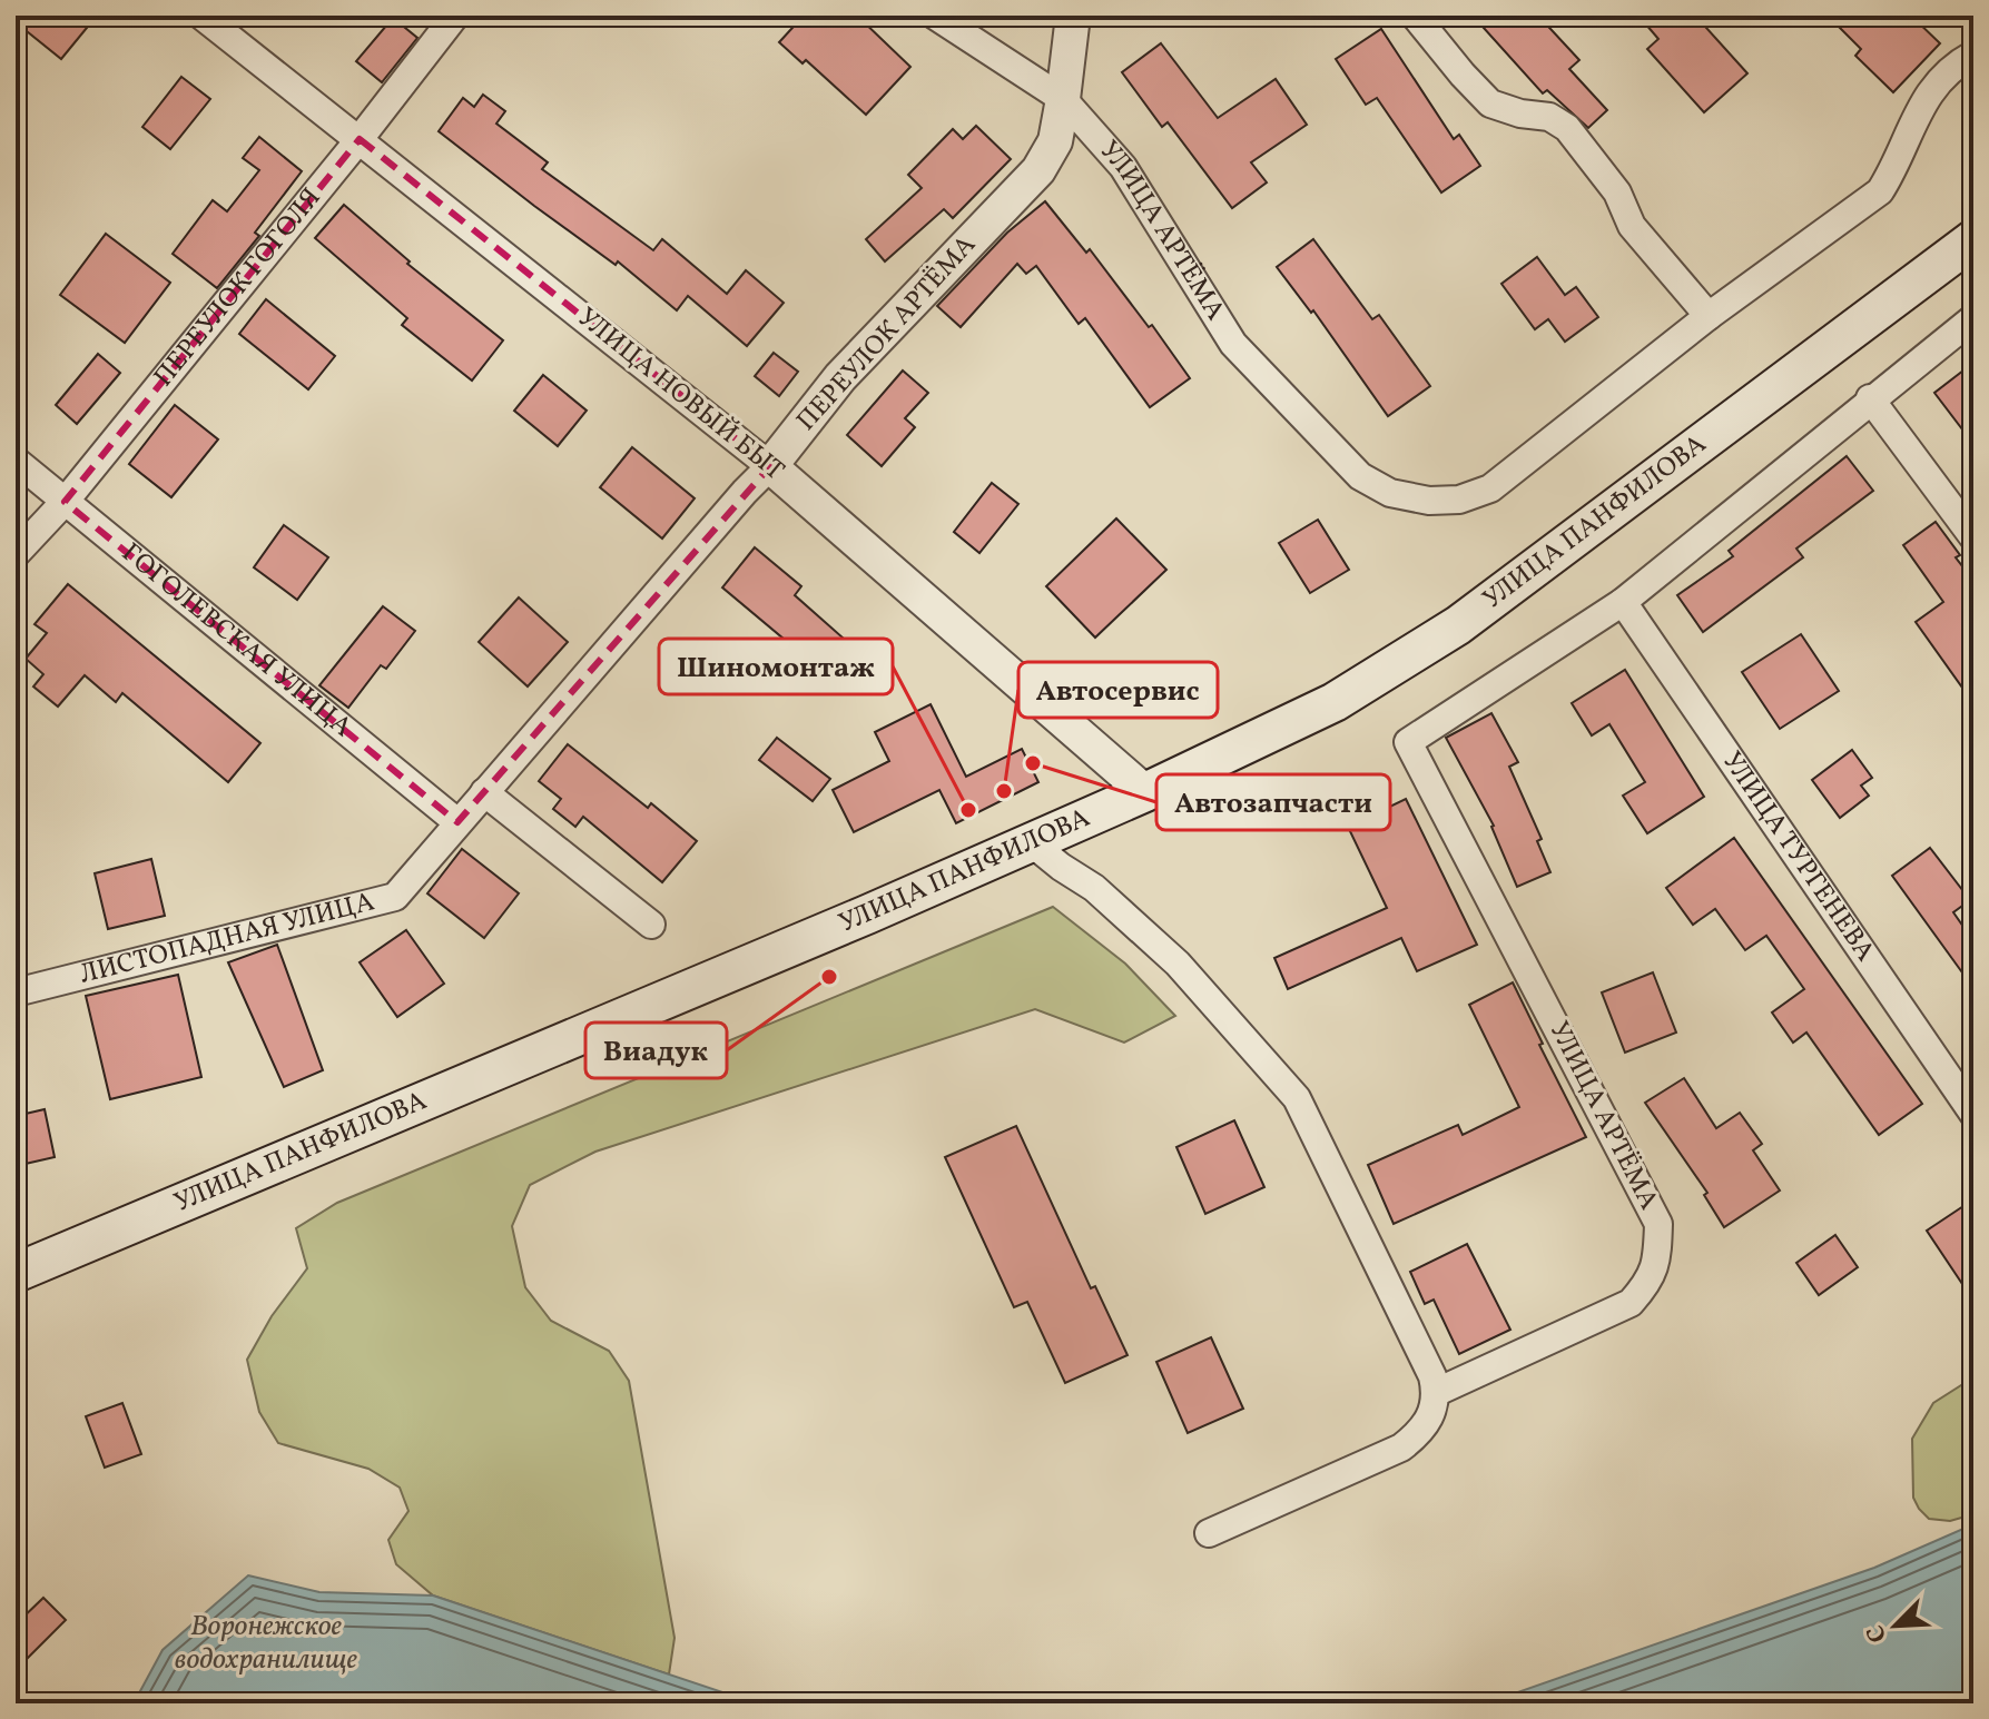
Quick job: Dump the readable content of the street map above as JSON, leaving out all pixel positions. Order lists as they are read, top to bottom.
{
  "streets": {
    "main road": ["УЛИЦА ПАНФИЛОВА"],
    "street": [
      "УЛИЦА АРТЁМА",
      "ПЕРЕУЛОК ГОГОЛЯ",
      "ПЕРЕУЛОК АРТЁМА",
      "УЛИЦА НОВЫЙ БЫТ",
      "ГОГОЛЕВСКАЯ УЛИЦА",
      "УЛИЦА ТУРГЕНЕВА",
      "ЛИСТОПАДНАЯ УЛИЦА"
    ]
  },
  "crossings": [
    ["УЛИЦА АРТЁМА", "ПЕРЕУЛОК АРТЁМА"],
    ["УЛИЦА АРТЁМА", "УЛИЦА ТУРГЕНЕВА"],
    ["ПЕРЕУЛОК ГОГОЛЯ", "УЛИЦА НОВЫЙ БЫТ"],
    ["ПЕРЕУЛОК ГОГОЛЯ", "ГОГОЛЕВСКАЯ УЛИЦА"],
    ["ПЕРЕУЛОК АРТЁМА", "УЛИЦА НОВЫЙ БЫТ"],
    ["ПЕРЕУЛОК АРТЁМА", "ГОГОЛЕВСКАЯ УЛИЦА"],
    ["ПЕРЕУЛОК АРТЁМА", "ЛИСТОПАДНАЯ УЛИЦА"],
    ["УЛИЦА НОВЫЙ БЫТ", "УЛИЦА ПАНФИЛОВА"],
    ["ГОГОЛЕВСКАЯ УЛИЦА", "ЛИСТОПАДНАЯ УЛИЦА"]
  ],
  "water": ["Воронежское водохранилище"],
  "places": [
    "Автозапчасти",
    "Автосервис",
    "Шиномонтаж",
    "Виадук"
  ],
  "north": "bottom left"
}
